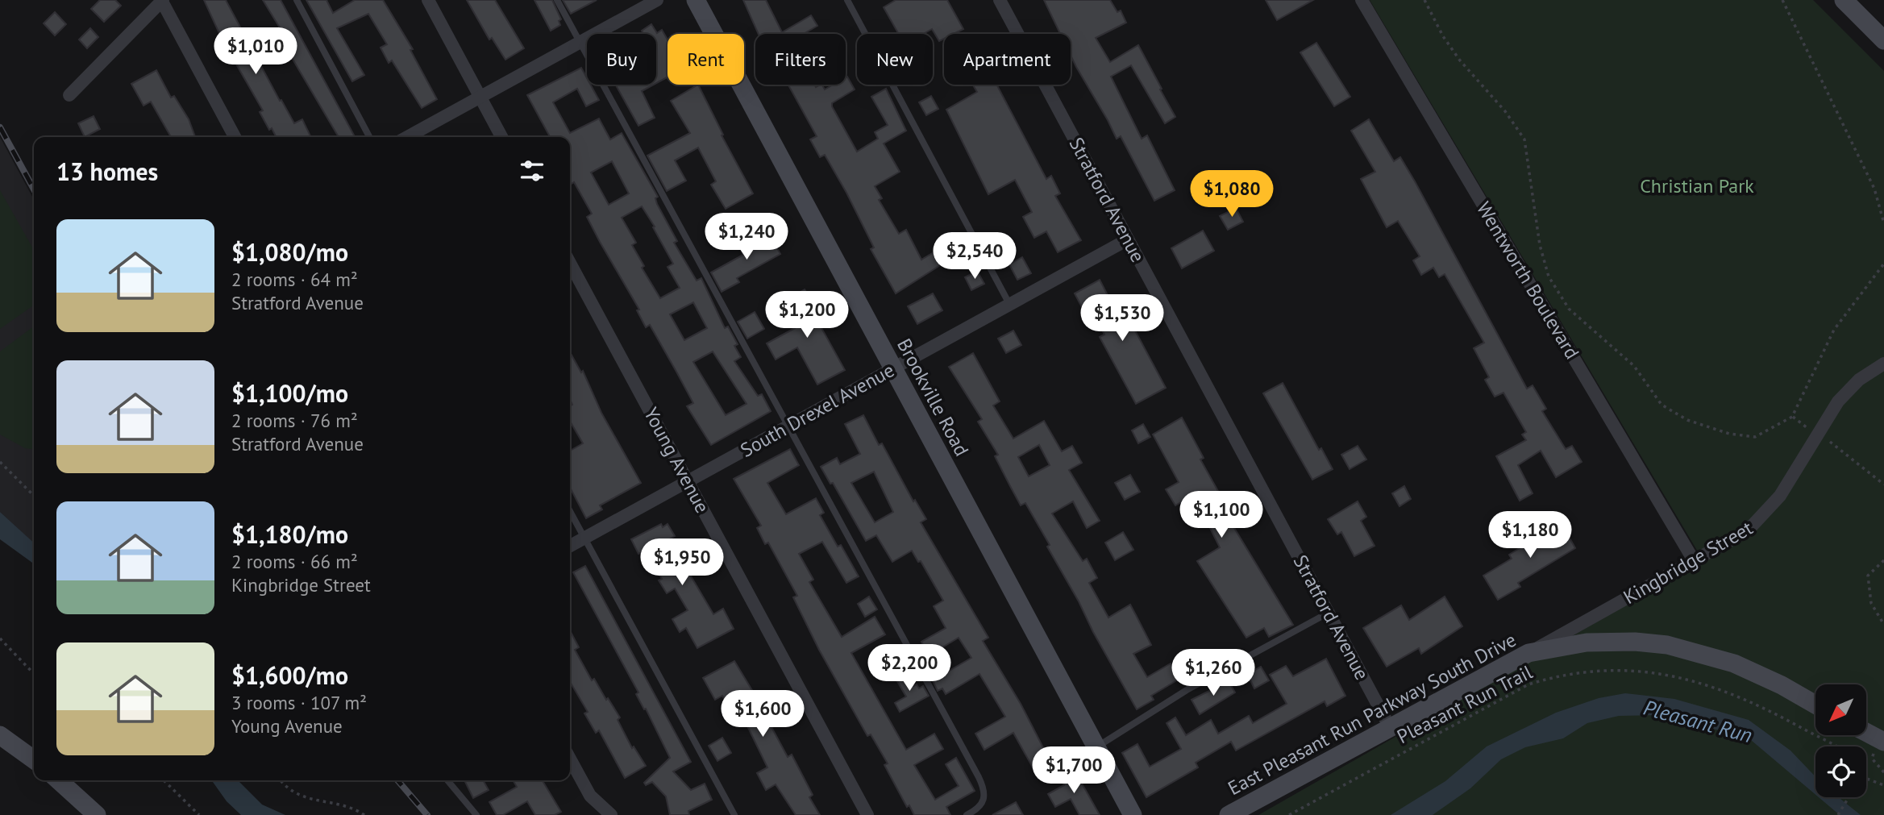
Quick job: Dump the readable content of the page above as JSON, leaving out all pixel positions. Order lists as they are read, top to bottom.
{
  "streets": {
    "street": [
      "Stratford Avenue",
      "Wentworth Boulevard",
      "Brookville Road",
      "South Drexel Avenue",
      "Young Avenue",
      "Kingbridge Street",
      "East Pleasant Run Parkway South Drive"
    ],
    "path": ["Pleasant Run Trail"]
  },
  "crossings": [
    ["Stratford Avenue", "South Drexel Avenue"],
    ["Stratford Avenue", "East Pleasant Run Parkway South Drive"],
    ["Wentworth Boulevard", "Kingbridge Street"],
    ["Brookville Road", "South Drexel Avenue"],
    ["South Drexel Avenue", "Young Avenue"],
    ["Kingbridge Street", "East Pleasant Run Parkway South Drive"]
  ],
  "water": ["Pleasant Run"],
  "parks": ["Christian Park"],
  "north": "bottom left",
  "page": {
    "price": [
      "$1,010",
      "$1,080",
      "$1,240",
      "$2,540",
      "$1,200",
      "$1,530",
      "$1,100",
      "$1,180",
      "$1,950",
      "$2,200",
      "$1,260",
      "$1,600",
      "$1,700"
    ],
    "chip": [
      "Buy",
      "Rent",
      "Filters",
      "New",
      "Apartment"
    ],
    "heading": "13 homes",
    "list": [
      {
        "name": "$1,080/mo",
        "note": "2 rooms · 64 m² · Stratford Avenue"
      },
      {
        "name": "$1,100/mo",
        "note": "2 rooms · 76 m² · Stratford Avenue"
      },
      {
        "name": "$1,180/mo",
        "note": "2 rooms · 66 m² · Kingbridge Street"
      },
      {
        "name": "$1,600/mo",
        "note": "3 rooms · 107 m² · Young Avenue"
      }
    ]
  }
}
